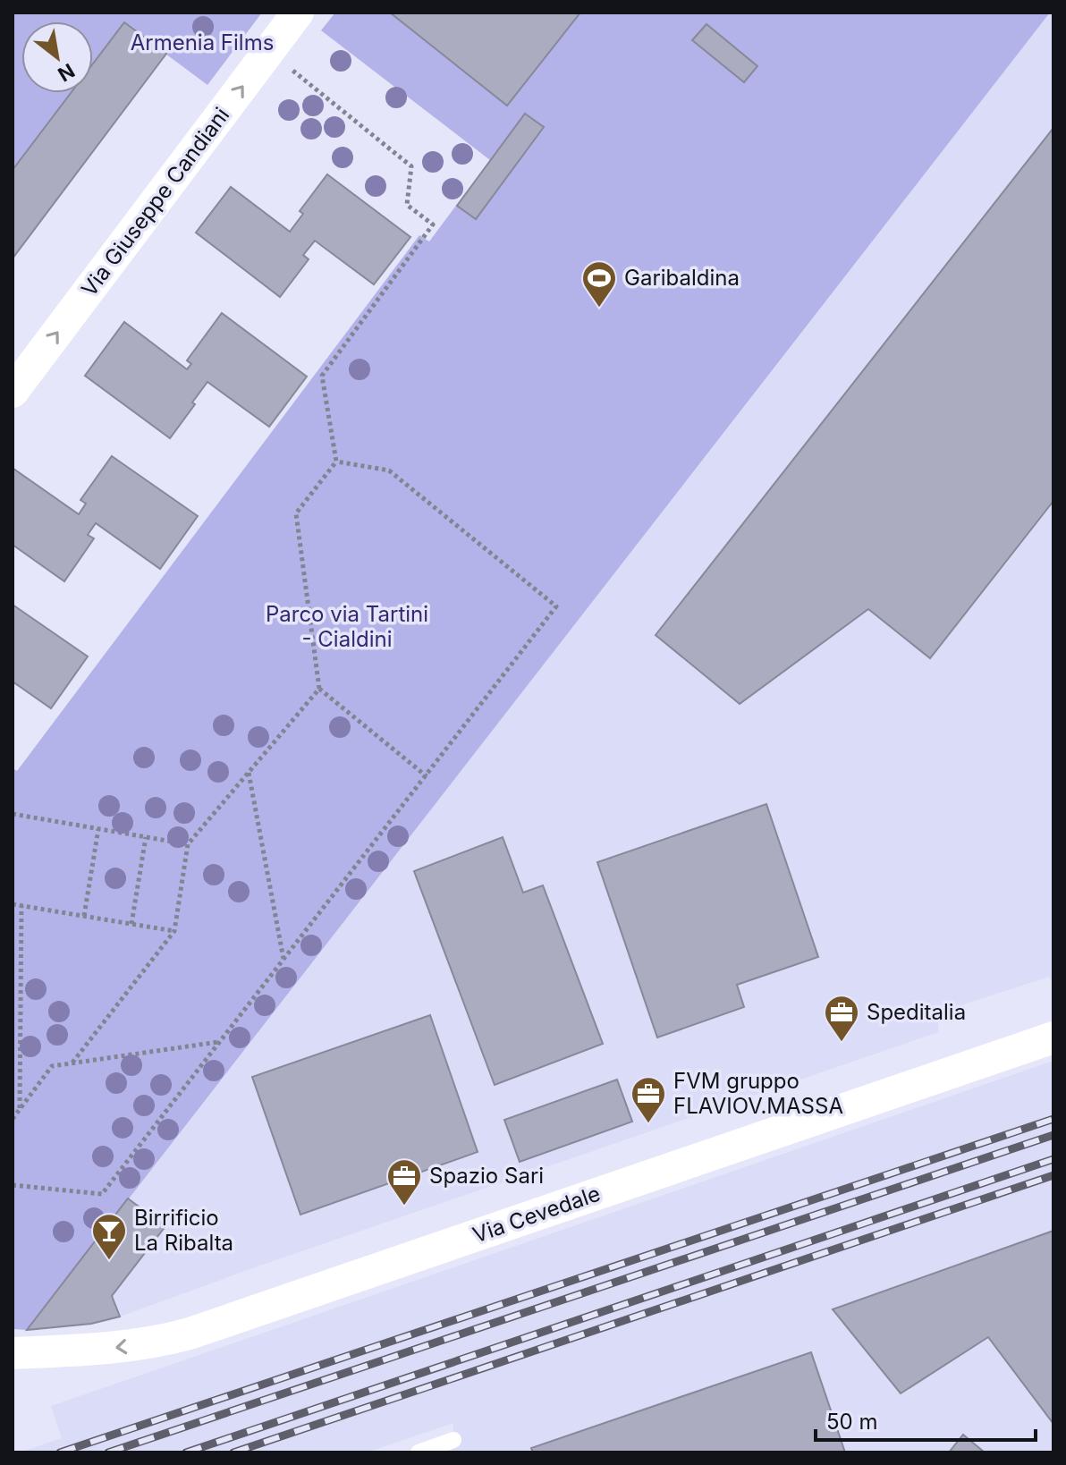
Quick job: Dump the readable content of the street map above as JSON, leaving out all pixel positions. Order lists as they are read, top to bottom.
{
  "streets": {
    "street": ["Via Giuseppe Candiani", "Via Cevedale"]
  },
  "one_way": ["Via Giuseppe Candiani", "Via Cevedale"],
  "parks": ["Armenia Films", "Parco via Tartini - Cialdini"],
  "places": {
    "sports": ["Garibaldina"],
    "office": ["Speditalia", "FVM gruppo FLAVIOV.MASSA", "Spazio Sari"],
    "bar": ["Birrificio La Ribalta"]
  },
  "scale_bar": "50 m",
  "north": "bottom right"
}
